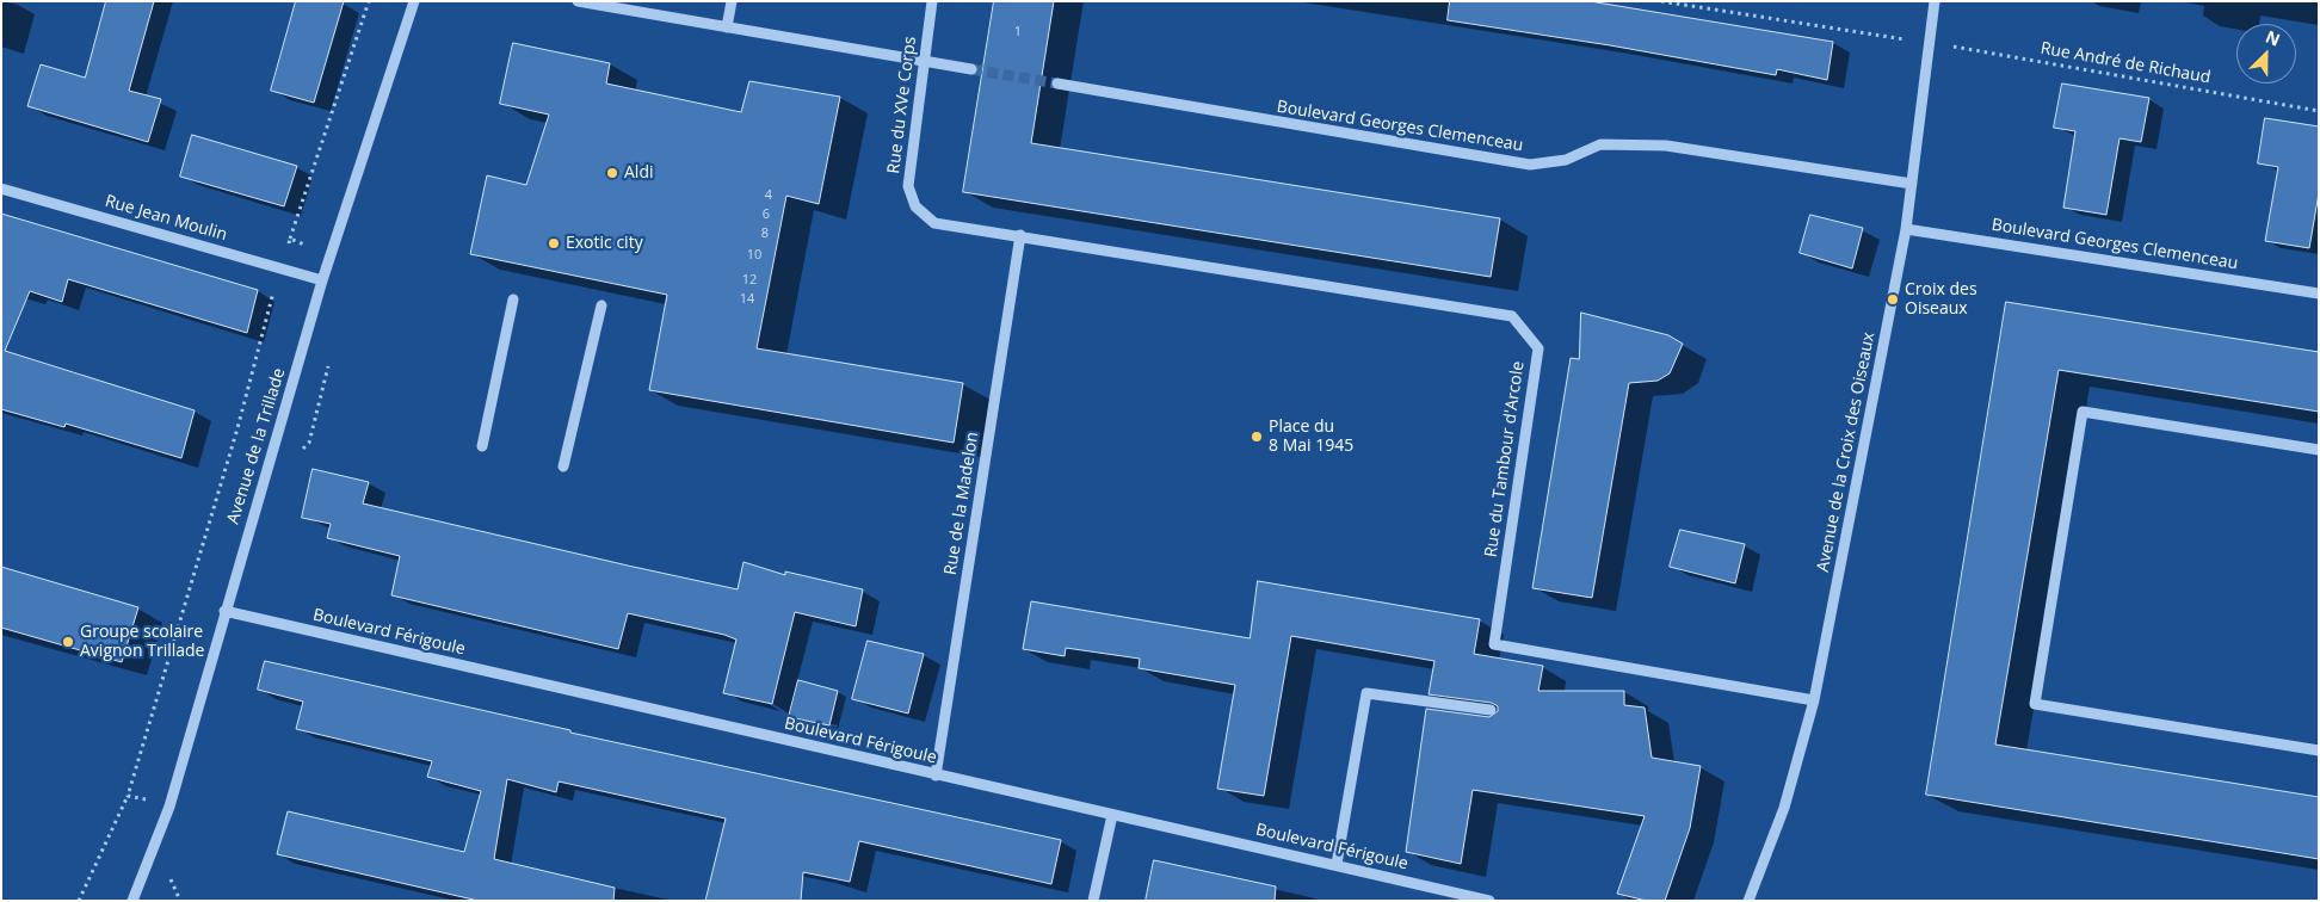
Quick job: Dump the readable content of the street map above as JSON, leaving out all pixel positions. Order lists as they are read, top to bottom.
{
  "streets": {
    "street": [
      "Rue du XVe Corps",
      "Boulevard Georges Clemenceau",
      "Rue Jean Moulin",
      "Avenue de la Trillade",
      "Avenue de la Croix des Oiseaux",
      "Rue du Tambour d'Arcole",
      "Rue de la Madelon",
      "Boulevard Férigoule"
    ],
    "path": ["Rue André de Richaud"]
  },
  "crossings": [
    ["Rue André de Richaud", "Avenue de la Croix des Oiseaux"],
    ["Rue du XVe Corps", "Rue du Tambour d'Arcole"],
    ["Rue du XVe Corps", "Rue de la Madelon"],
    ["Boulevard Georges Clemenceau", "Avenue de la Croix des Oiseaux"],
    ["Rue Jean Moulin", "Avenue de la Trillade"],
    ["Avenue de la Trillade", "Boulevard Férigoule"],
    ["Avenue de la Croix des Oiseaux", "Rue du Tambour d'Arcole"],
    ["Rue du Tambour d'Arcole", "Rue de la Madelon"],
    ["Rue de la Madelon", "Boulevard Férigoule"]
  ],
  "places": [
    "Aldi",
    "Exotic city",
    "Croix des Oiseaux",
    "Place du 8 Mai 1945",
    "Groupe scolaire Avignon Trillade"
  ],
  "house_numbers": [
    "1",
    "4",
    "6",
    "8",
    "10",
    "12",
    "14"
  ],
  "north": "top right"
}
